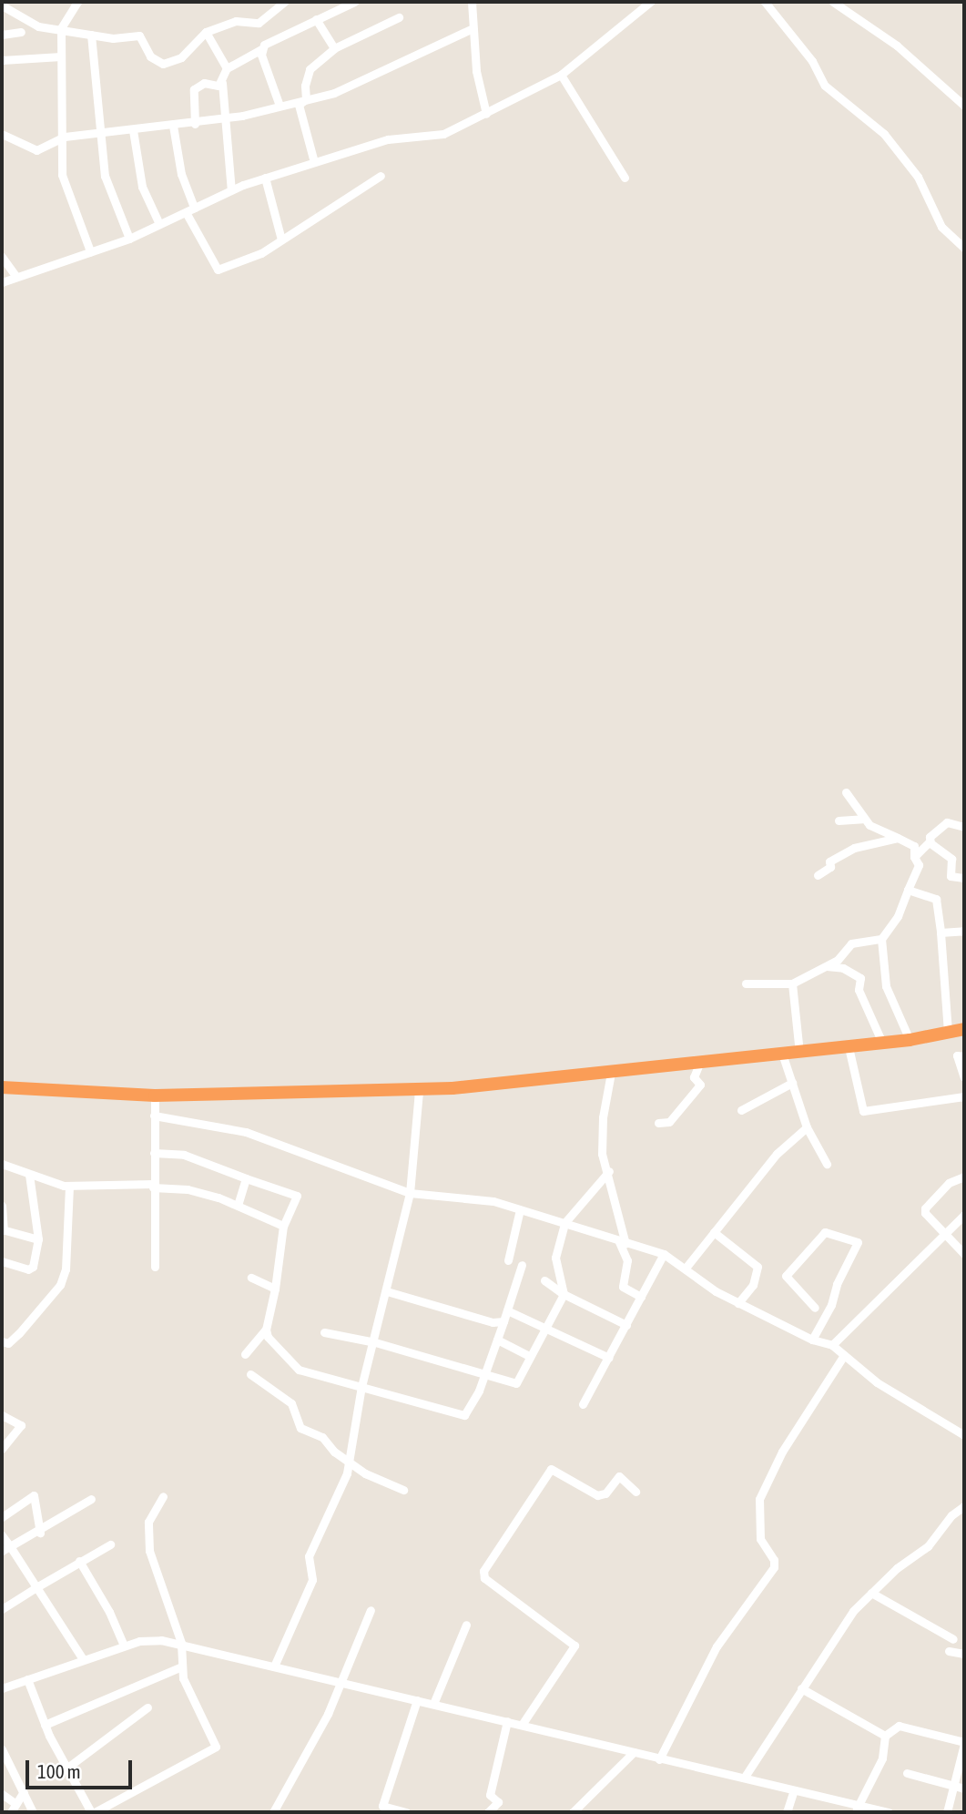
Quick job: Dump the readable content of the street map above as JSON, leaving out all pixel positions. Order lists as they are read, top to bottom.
{
  "scale_bar": "100 m"
}
